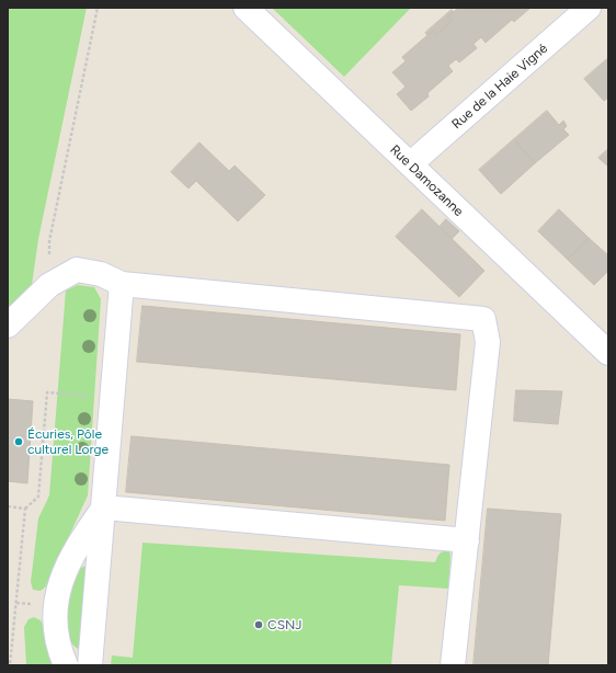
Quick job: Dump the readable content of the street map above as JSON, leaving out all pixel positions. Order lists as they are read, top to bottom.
{
  "streets": {
    "street": ["Rue de la Haie Vigné", "Rue Damozanne"]
  },
  "crossings": [
    ["Rue de la Haie Vigné", "Rue Damozanne"]
  ],
  "places": ["Écuries, Pôle culturel Lorge", "CSNJ"]
}
